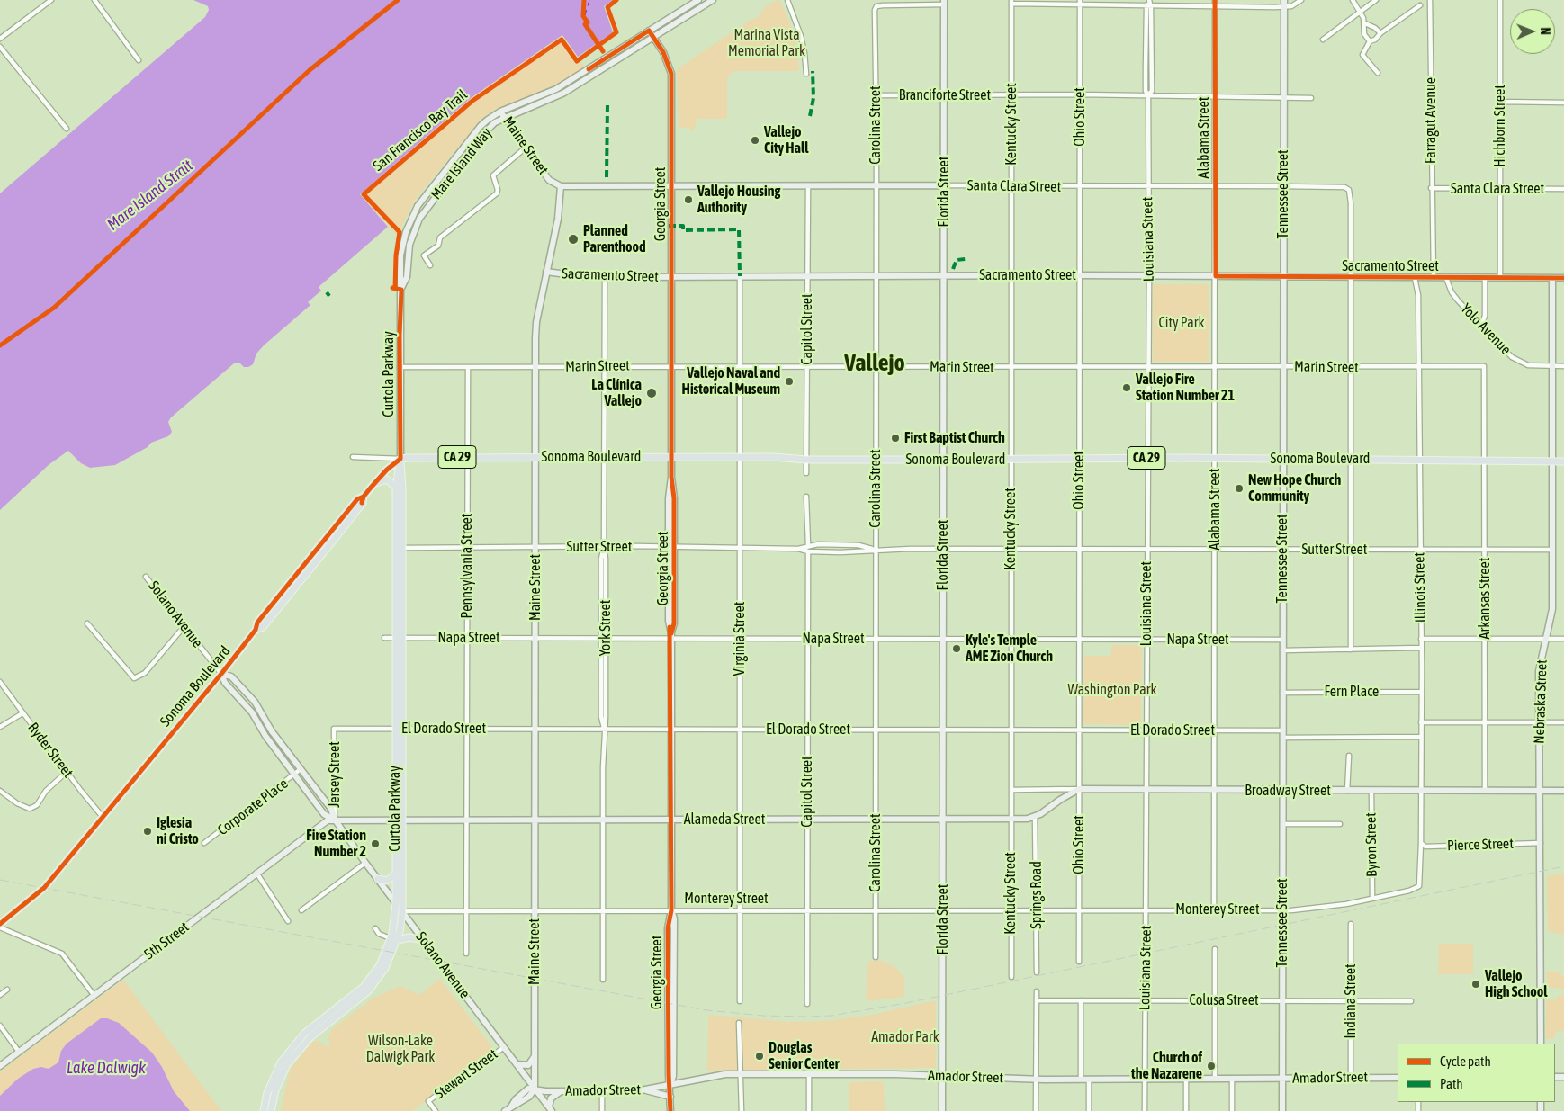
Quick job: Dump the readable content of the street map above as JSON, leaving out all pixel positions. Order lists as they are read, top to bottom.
{
  "streets": {
    "main road": [
      "Maine Street",
      "Mare Island Way",
      "Santa Clara Street",
      "Florida Street",
      "Tennessee Street",
      "Georgia Street",
      "Sacramento Street",
      "Curtola Parkway",
      "CA 29",
      "Sonoma Boulevard",
      "Solano Avenue",
      "Nebraska Street",
      "Broadway Street",
      "Alameda Street",
      "5th Street",
      "Amador Street"
    ],
    "street": [
      "Branciforte Street",
      "Ohio Street",
      "Farragut Avenue",
      "Kentucky Street",
      "Carolina Street",
      "Hichborn Street",
      "Alabama Street",
      "Louisiana Street",
      "Capitol Street",
      "Yolo Avenue",
      "Marin Street",
      "Sutter Street",
      "Pennsylvania Street",
      "Illinois Street",
      "Arkansas Street",
      "York Street",
      "Napa Street",
      "Virginia Street",
      "Fern Place",
      "El Dorado Street",
      "Ryder Street",
      "Jersey Street",
      "Corporate Place",
      "Byron Street",
      "Pierce Street",
      "Springs Road",
      "Monterey Street",
      "Colusa Street",
      "Indiana Street",
      "Stewart Street"
    ],
    "cycle path": ["San Francisco Bay Trail"]
  },
  "crossings": [
    ["Branciforte Street", "Ohio Street"],
    ["Branciforte Street", "Kentucky Street"],
    ["Branciforte Street", "Carolina Street"],
    ["Branciforte Street", "Alabama Street"],
    ["Branciforte Street", "Florida Street"],
    ["Branciforte Street", "Tennessee Street"],
    ["Branciforte Street", "Louisiana Street"],
    ["Ohio Street", "Santa Clara Street"],
    ["Ohio Street", "Sacramento Street"],
    ["Ohio Street", "Marin Street"],
    ["Ohio Street", "Sonoma Boulevard"],
    ["Ohio Street", "Sutter Street"],
    ["Ohio Street", "Napa Street"],
    ["Ohio Street", "El Dorado Street"],
    ["Ohio Street", "Broadway Street"],
    ["Ohio Street", "Alameda Street"],
    ["Ohio Street", "Monterey Street"],
    ["Farragut Avenue", "Santa Clara Street"],
    ["Farragut Avenue", "Yolo Avenue"],
    ["Kentucky Street", "Santa Clara Street"],
    ["Kentucky Street", "Sacramento Street"],
    ["Kentucky Street", "Marin Street"],
    ["Kentucky Street", "Sonoma Boulevard"],
    ["Kentucky Street", "Sutter Street"],
    ["Kentucky Street", "Napa Street"],
    ["Kentucky Street", "El Dorado Street"],
    ["Kentucky Street", "Broadway Street"],
    ["Kentucky Street", "Alameda Street"],
    ["Kentucky Street", "Monterey Street"],
    ["Carolina Street", "Santa Clara Street"],
    ["Carolina Street", "Florida Street"],
    ["Carolina Street", "Sacramento Street"],
    ["Carolina Street", "Marin Street"],
    ["Carolina Street", "Sonoma Boulevard"],
    ["Carolina Street", "Sutter Street"],
    ["Carolina Street", "Napa Street"],
    ["Carolina Street", "El Dorado Street"],
    ["Carolina Street", "Alameda Street"],
    ["Carolina Street", "Monterey Street"],
    ["Hichborn Street", "Santa Clara Street"],
    ["Hichborn Street", "Sacramento Street"],
    ["Alabama Street", "Santa Clara Street"],
    ["Alabama Street", "Sacramento Street"],
    ["Alabama Street", "Marin Street"],
    ["Alabama Street", "Sonoma Boulevard"],
    ["Alabama Street", "Sutter Street"],
    ["Alabama Street", "Napa Street"],
    ["Alabama Street", "El Dorado Street"],
    ["Alabama Street", "Broadway Street"],
    ["Alabama Street", "Monterey Street"],
    ["Maine Street", "Mare Island Way"],
    ["Maine Street", "Santa Clara Street"],
    ["Maine Street", "Sacramento Street"],
    ["Maine Street", "Marin Street"],
    ["Maine Street", "Sonoma Boulevard"],
    ["Maine Street", "Sutter Street"],
    ["Maine Street", "Solano Avenue"],
    ["Maine Street", "Napa Street"],
    ["Maine Street", "El Dorado Street"],
    ["Maine Street", "Alameda Street"],
    ["Maine Street", "Monterey Street"],
    ["Maine Street", "Amador Street"],
    ["Mare Island Way", "Georgia Street"],
    ["Mare Island Way", "Curtola Parkway"],
    ["Santa Clara Street", "Florida Street"],
    ["Santa Clara Street", "Tennessee Street"],
    ["Santa Clara Street", "Georgia Street"],
    ["Santa Clara Street", "Louisiana Street"],
    ["Santa Clara Street", "Sacramento Street"],
    ["Santa Clara Street", "Capitol Street"],
    ["Florida Street", "Sacramento Street"],
    ["Florida Street", "Marin Street"],
    ["Florida Street", "Sonoma Boulevard"],
    ["Florida Street", "Sutter Street"],
    ["Florida Street", "Napa Street"],
    ["Florida Street", "El Dorado Street"],
    ["Florida Street", "Alameda Street"],
    ["Florida Street", "Monterey Street"],
    ["Florida Street", "Amador Street"],
    ["Tennessee Street", "Sacramento Street"],
    ["Tennessee Street", "Marin Street"],
    ["Tennessee Street", "Sonoma Boulevard"],
    ["Tennessee Street", "Sutter Street"],
    ["Tennessee Street", "Napa Street"],
    ["Tennessee Street", "Fern Place"],
    ["Tennessee Street", "El Dorado Street"],
    ["Tennessee Street", "Broadway Street"],
    ["Tennessee Street", "Monterey Street"],
    ["Tennessee Street", "Colusa Street"],
    ["Tennessee Street", "Amador Street"],
    ["Georgia Street", "Sacramento Street"],
    ["Georgia Street", "Marin Street"],
    ["Georgia Street", "Sonoma Boulevard"],
    ["Georgia Street", "Sutter Street"],
    ["Georgia Street", "Napa Street"],
    ["Georgia Street", "El Dorado Street"],
    ["Georgia Street", "Alameda Street"],
    ["Georgia Street", "Monterey Street"],
    ["Georgia Street", "Amador Street"],
    ["Louisiana Street", "Sacramento Street"],
    ["Louisiana Street", "Marin Street"],
    ["Louisiana Street", "Sonoma Boulevard"],
    ["Louisiana Street", "Sutter Street"],
    ["Louisiana Street", "Napa Street"],
    ["Louisiana Street", "El Dorado Street"],
    ["Louisiana Street", "Broadway Street"],
    ["Louisiana Street", "Monterey Street"],
    ["Louisiana Street", "Colusa Street"],
    ["Louisiana Street", "Amador Street"],
    ["Sacramento Street", "Capitol Street"],
    ["Sacramento Street", "Yolo Avenue"],
    ["Sacramento Street", "Illinois Street"],
    ["Sacramento Street", "York Street"],
    ["Sacramento Street", "Virginia Street"],
    ["Sacramento Street", "Nebraska Street"],
    ["Capitol Street", "Marin Street"],
    ["Capitol Street", "Sonoma Boulevard"],
    ["Capitol Street", "Sutter Street"],
    ["Capitol Street", "Napa Street"],
    ["Capitol Street", "El Dorado Street"],
    ["Capitol Street", "Alameda Street"],
    ["Capitol Street", "Monterey Street"],
    ["Yolo Avenue", "Nebraska Street"],
    ["Marin Street", "Curtola Parkway"],
    ["Marin Street", "Pennsylvania Street"],
    ["Marin Street", "Illinois Street"],
    ["Marin Street", "Arkansas Street"],
    ["Marin Street", "York Street"],
    ["Marin Street", "Virginia Street"],
    ["Curtola Parkway", "Sonoma Boulevard"],
    ["Curtola Parkway", "Sutter Street"],
    ["Curtola Parkway", "Solano Avenue"],
    ["Curtola Parkway", "Napa Street"],
    ["Curtola Parkway", "El Dorado Street"],
    ["Curtola Parkway", "Alameda Street"],
    ["Curtola Parkway", "Monterey Street"],
    ["Sonoma Boulevard", "Pennsylvania Street"],
    ["Sonoma Boulevard", "Illinois Street"],
    ["Sonoma Boulevard", "Arkansas Street"],
    ["Sonoma Boulevard", "Solano Avenue"],
    ["Sonoma Boulevard", "York Street"],
    ["Sonoma Boulevard", "Virginia Street"],
    ["Sonoma Boulevard", "Nebraska Street"],
    ["Sonoma Boulevard", "Ryder Street"],
    ["Sutter Street", "Pennsylvania Street"],
    ["Sutter Street", "Illinois Street"],
    ["Sutter Street", "Arkansas Street"],
    ["Sutter Street", "York Street"],
    ["Sutter Street", "Virginia Street"],
    ["Sutter Street", "Nebraska Street"],
    ["Pennsylvania Street", "Napa Street"],
    ["Pennsylvania Street", "El Dorado Street"],
    ["Pennsylvania Street", "Alameda Street"],
    ["Pennsylvania Street", "Monterey Street"],
    ["Illinois Street", "Fern Place"],
    ["Illinois Street", "Broadway Street"],
    ["Illinois Street", "Pierce Street"],
    ["Illinois Street", "Monterey Street"],
    ["Arkansas Street", "Broadway Street"],
    ["Solano Avenue", "Jersey Street"],
    ["Solano Avenue", "Corporate Place"],
    ["Solano Avenue", "Alameda Street"],
    ["Solano Avenue", "Monterey Street"],
    ["Solano Avenue", "5th Street"],
    ["Solano Avenue", "Stewart Street"],
    ["Solano Avenue", "Amador Street"],
    ["York Street", "Napa Street"],
    ["York Street", "El Dorado Street"],
    ["York Street", "Alameda Street"],
    ["York Street", "Monterey Street"],
    ["Napa Street", "Virginia Street"],
    ["Virginia Street", "El Dorado Street"],
    ["Virginia Street", "Alameda Street"],
    ["Virginia Street", "Monterey Street"],
    ["Nebraska Street", "Broadway Street"],
    ["Nebraska Street", "Pierce Street"],
    ["El Dorado Street", "Jersey Street"],
    ["Jersey Street", "Alameda Street"],
    ["Jersey Street", "5th Street"],
    ["Broadway Street", "Alameda Street"],
    ["Broadway Street", "Byron Street"],
    ["Alameda Street", "Springs Road"],
    ["Alameda Street", "5th Street"],
    ["Byron Street", "Monterey Street"],
    ["Springs Road", "Monterey Street"],
    ["Colusa Street", "Indiana Street"],
    ["Indiana Street", "Amador Street"]
  ],
  "districts": ["Vallejo"],
  "water": ["Mare Island Strait", "Lake Dalwigk"],
  "parks": [
    "Marina Vista Memorial Park",
    "City Park",
    "Washington Park",
    "Amador Park",
    "Wilson-Lake Dalwigk Park"
  ],
  "places": [
    "Vallejo City Hall",
    "Vallejo Housing Authority",
    "Planned Parenthood",
    "Vallejo Naval and Historical Museum",
    "Vallejo Fire Station Number 21",
    "La Clínica Vallejo",
    "First Baptist Church",
    "New Hope Church Community",
    "Kyle's Temple AME Zion Church",
    "Iglesia ni Cristo",
    "Fire Station Number 2",
    "Vallejo High School",
    "Douglas Senior Center",
    "Church of the Nazarene"
  ],
  "legend": ["Cycle path", "Path"],
  "north": "right"
}
